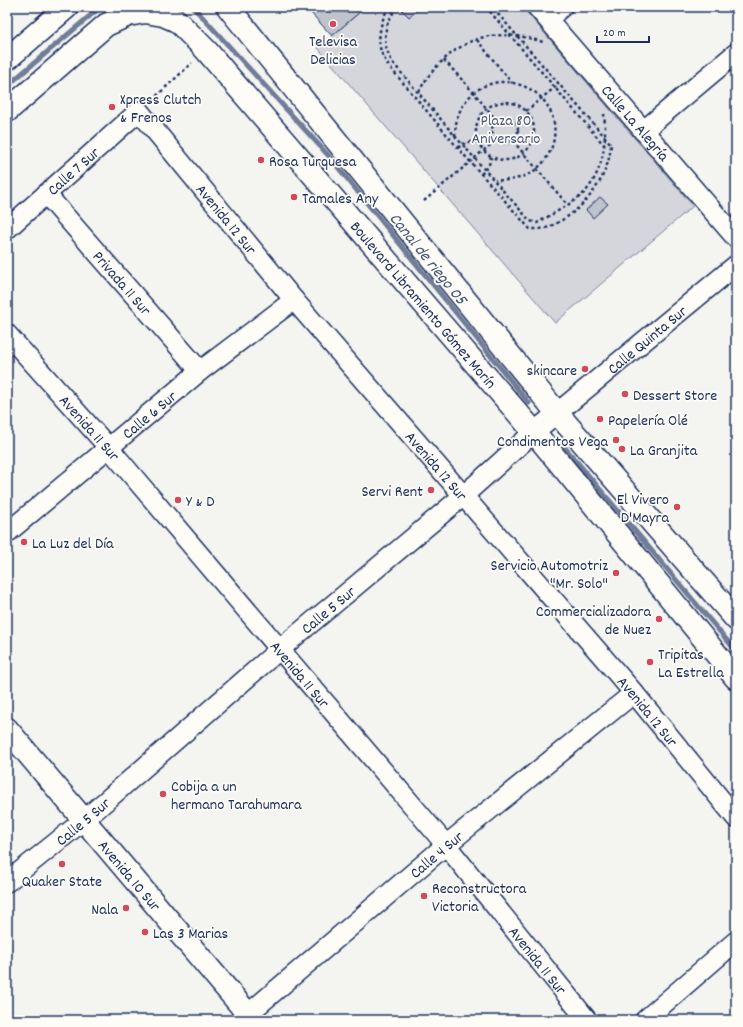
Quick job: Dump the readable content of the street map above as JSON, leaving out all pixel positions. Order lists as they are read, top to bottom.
{
  "streets": {
    "main road": ["Boulevard Libramiento Gómez Morín", "Avenida 10 Sur"],
    "street": [
      "Calle La Alegría",
      "Calle 7 Sur",
      "Avenida 12 Sur",
      "Privada 11 Sur",
      "Calle Quinta Sur",
      "Calle 6 Sur",
      "Avenida 11 Sur",
      "Calle 5 Sur",
      "Calle 4 Sur"
    ]
  },
  "crossings": [
    ["Calle 7 Sur", "Avenida 12 Sur"],
    ["Calle 7 Sur", "Privada 11 Sur"],
    ["Avenida 12 Sur", "Calle 6 Sur"],
    ["Avenida 12 Sur", "Calle 5 Sur"],
    ["Avenida 12 Sur", "Calle 4 Sur"],
    ["Privada 11 Sur", "Calle 6 Sur"],
    ["Boulevard Libramiento Gómez Morín", "Calle Quinta Sur"],
    ["Boulevard Libramiento Gómez Morín", "Calle 5 Sur"],
    ["Calle Quinta Sur", "Calle 5 Sur"],
    ["Calle 6 Sur", "Avenida 11 Sur"],
    ["Avenida 11 Sur", "Calle 5 Sur"],
    ["Avenida 11 Sur", "Calle 4 Sur"],
    ["Calle 5 Sur", "Avenida 10 Sur"],
    ["Calle 4 Sur", "Avenida 10 Sur"]
  ],
  "water": ["Canal de riego 05"],
  "parks": ["Plaza 80 Aniversario"],
  "places": [
    "Televisa Delicias",
    "Xpress Clutch & Frenos",
    "Rosa Turquesa",
    "Tamales Any",
    "skincare",
    "Dessert Store",
    "Papelería Olé",
    "Condimentos Vega",
    "La Granjita",
    "Servi Rent",
    "Y & D",
    "El Vivero D'Mayra",
    "La Luz del Día",
    "Servicio Automotriz \"Mr. Solo\"",
    "Commercializadora de Nuez",
    "Tripitas La Estrella",
    "Cobija a un hermano Tarahumara",
    "Quaker State",
    "Reconstructora Victoria",
    "Nala",
    "Las 3 Marias"
  ],
  "scale_bar": "20 m"
}
